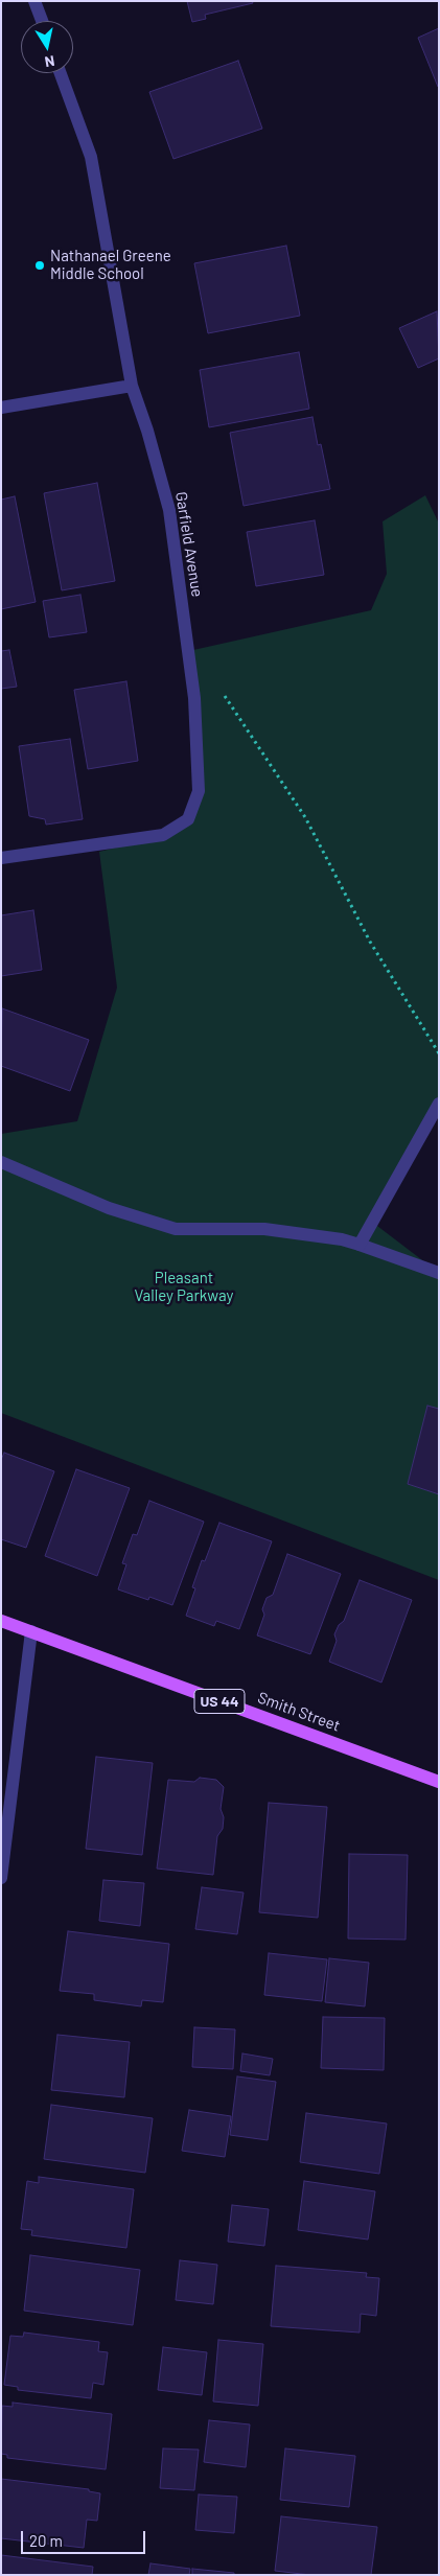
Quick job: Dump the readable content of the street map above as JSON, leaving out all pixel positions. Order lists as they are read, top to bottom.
{
  "streets": {
    "main road": ["US 44", "Smith Street"],
    "street": ["Garfield Avenue"]
  },
  "parks": ["Pleasant Valley Parkway"],
  "places": ["Nathanael Greene Middle School"],
  "scale_bar": "20 m",
  "north": "bottom"
}
